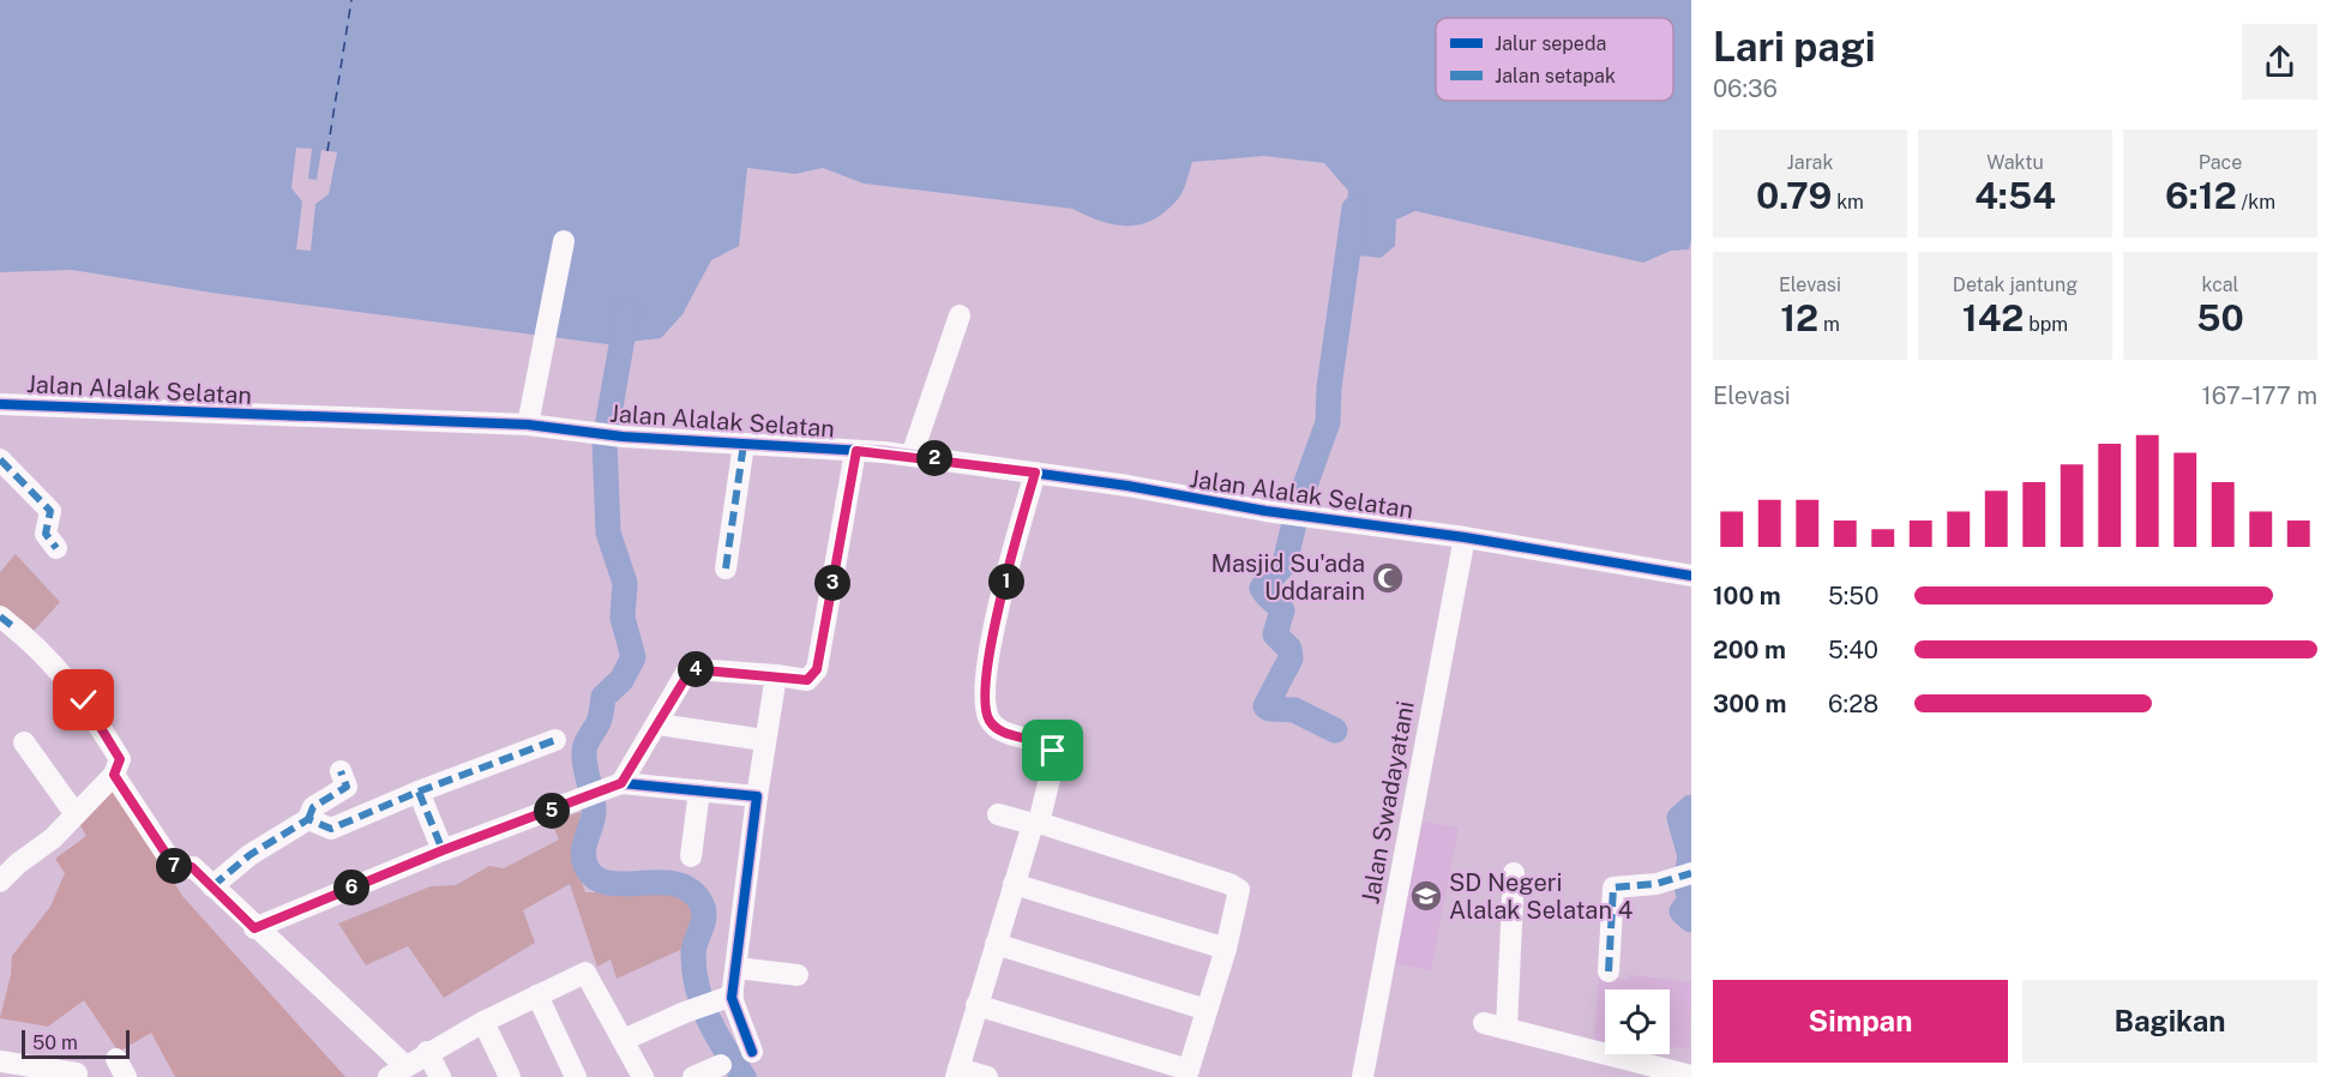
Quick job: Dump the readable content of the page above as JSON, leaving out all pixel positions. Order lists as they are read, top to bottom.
{
  "streets": {
    "street": ["Jalan Alalak Selatan", "Jalan Swadayatani"]
  },
  "crossings": [
    ["Jalan Alalak Selatan", "Jalan Swadayatani"]
  ],
  "places": {
    "mosque": ["Masjid Su'ada Uddarain"],
    "school or university": ["SD Negeri Alalak Selatan 4"]
  },
  "legend": ["Jalur sepeda", "Jalan setapak"],
  "scale_bar": "50 m",
  "page": {
    "heading": ["Lari pagi", "06:36"],
    "stats": [
      ["Jarak", "0.79 km"],
      ["Waktu", "4:54"],
      ["Pace", "6:12 /km"],
      ["Elevasi", "12 m"],
      ["Detak jantung", "142 bpm"],
      ["kcal", "50"]
    ],
    "chart": ["Elevasi", "167–177 m"],
    "pins": [
      "2",
      "1",
      "3",
      "4",
      "5",
      "7",
      "6"
    ],
    "list": [
      {
        "name": "100 m",
        "note": "5:50"
      },
      {
        "name": "200 m",
        "note": "5:40"
      },
      {
        "name": "300 m",
        "note": "6:28"
      }
    ],
    "buttons": ["Simpan", "Bagikan"],
    "scale": "50 m"
  }
}
